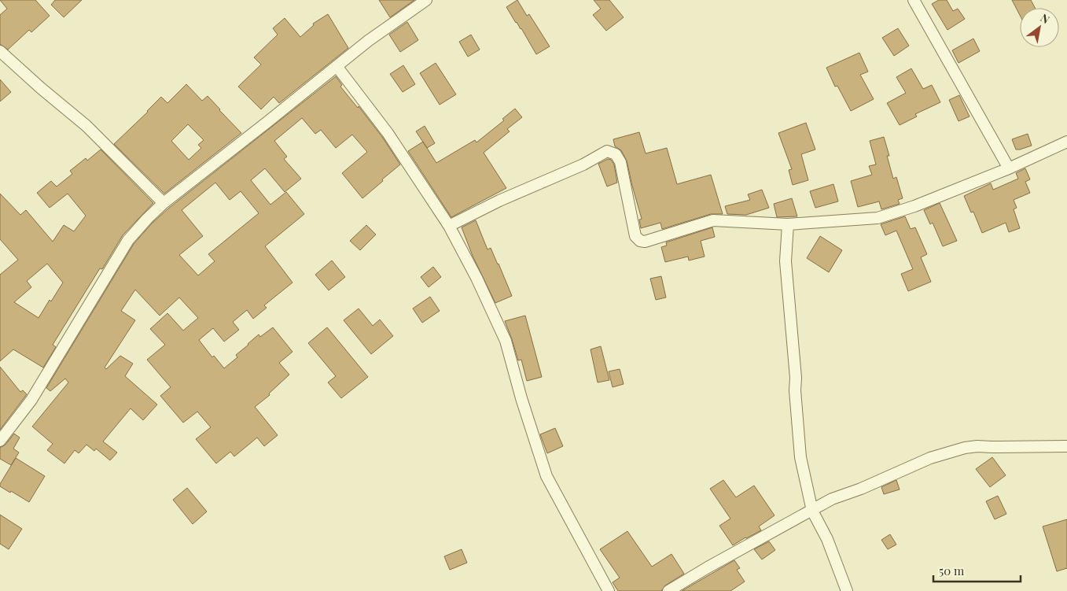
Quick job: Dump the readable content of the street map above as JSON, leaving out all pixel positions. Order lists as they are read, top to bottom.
{
  "scale_bar": "50 m",
  "north": "top right"
}
